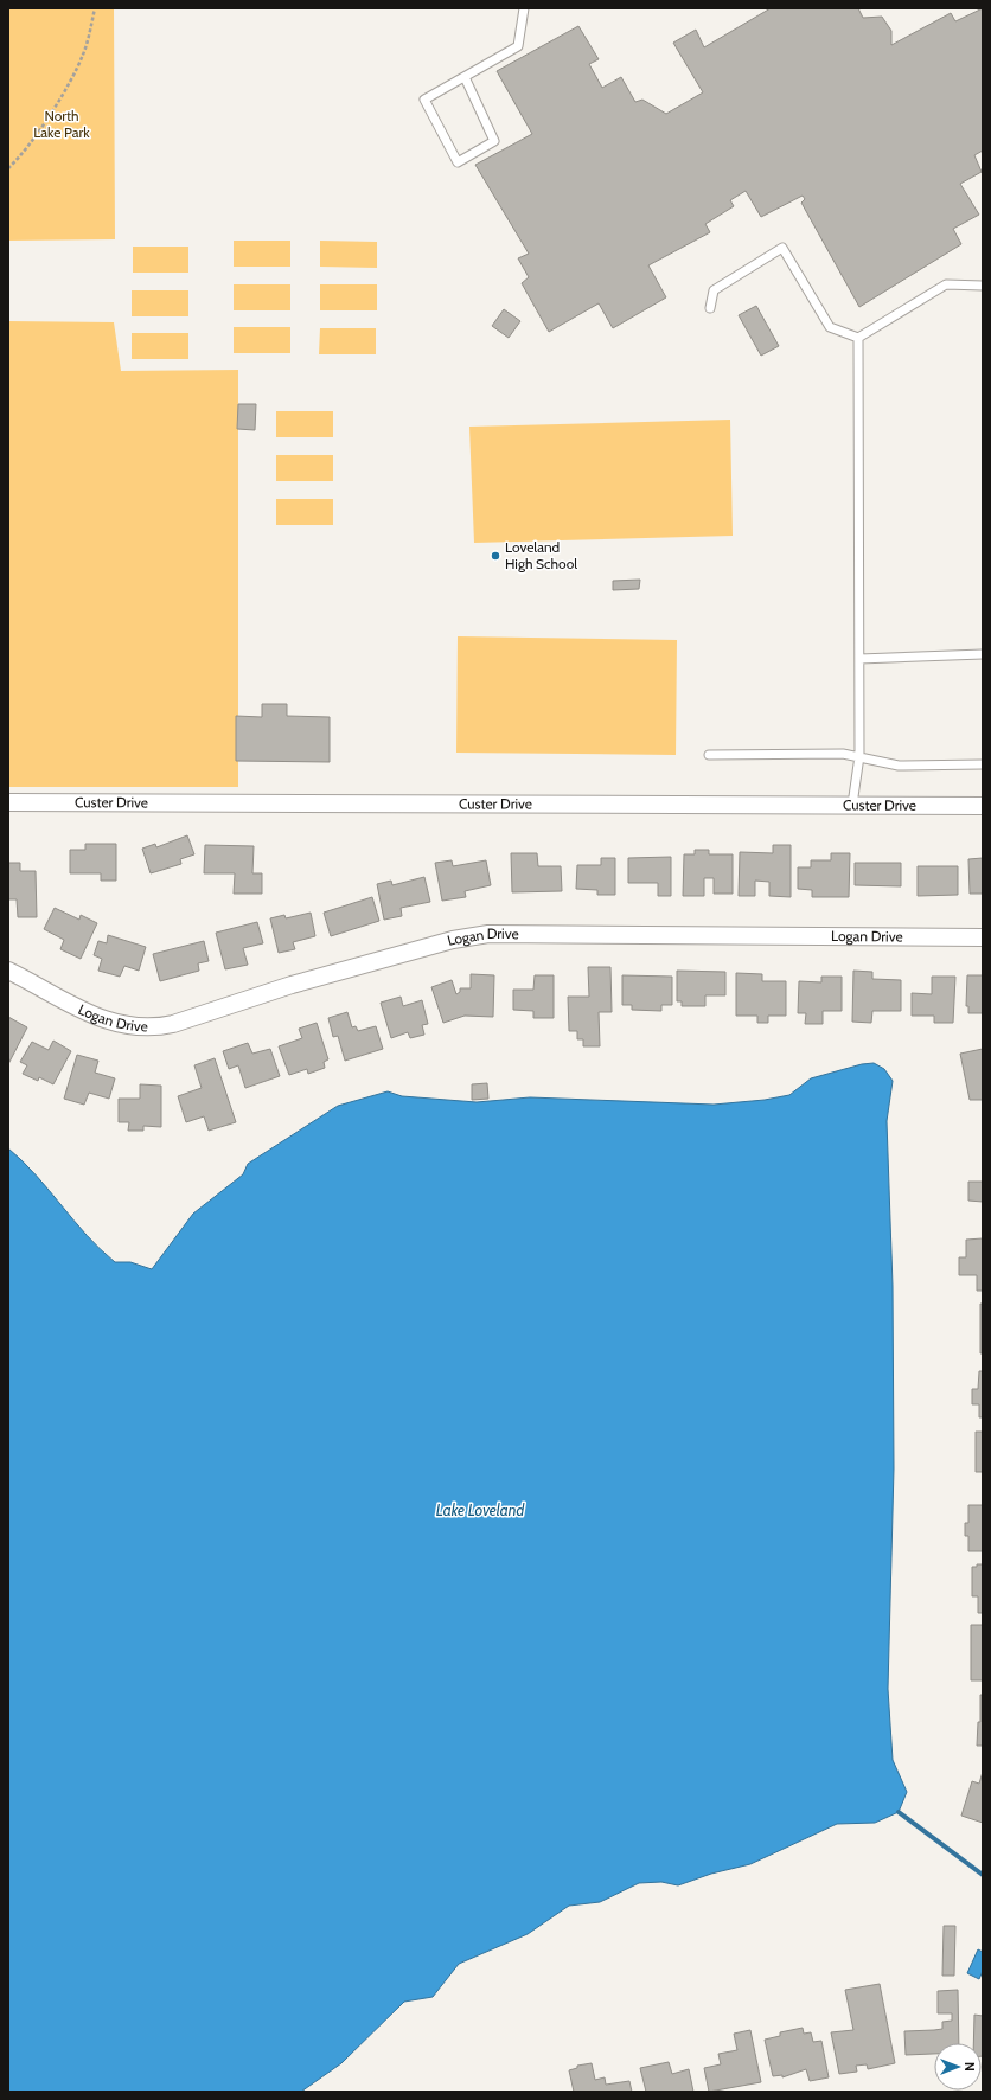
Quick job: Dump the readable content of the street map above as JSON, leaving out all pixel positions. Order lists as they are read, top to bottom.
{
  "streets": {
    "street": ["Custer Drive", "Logan Drive"]
  },
  "water": ["Lake Loveland"],
  "parks": ["North Lake Park"],
  "places": ["Loveland High School"],
  "north": "right"
}
